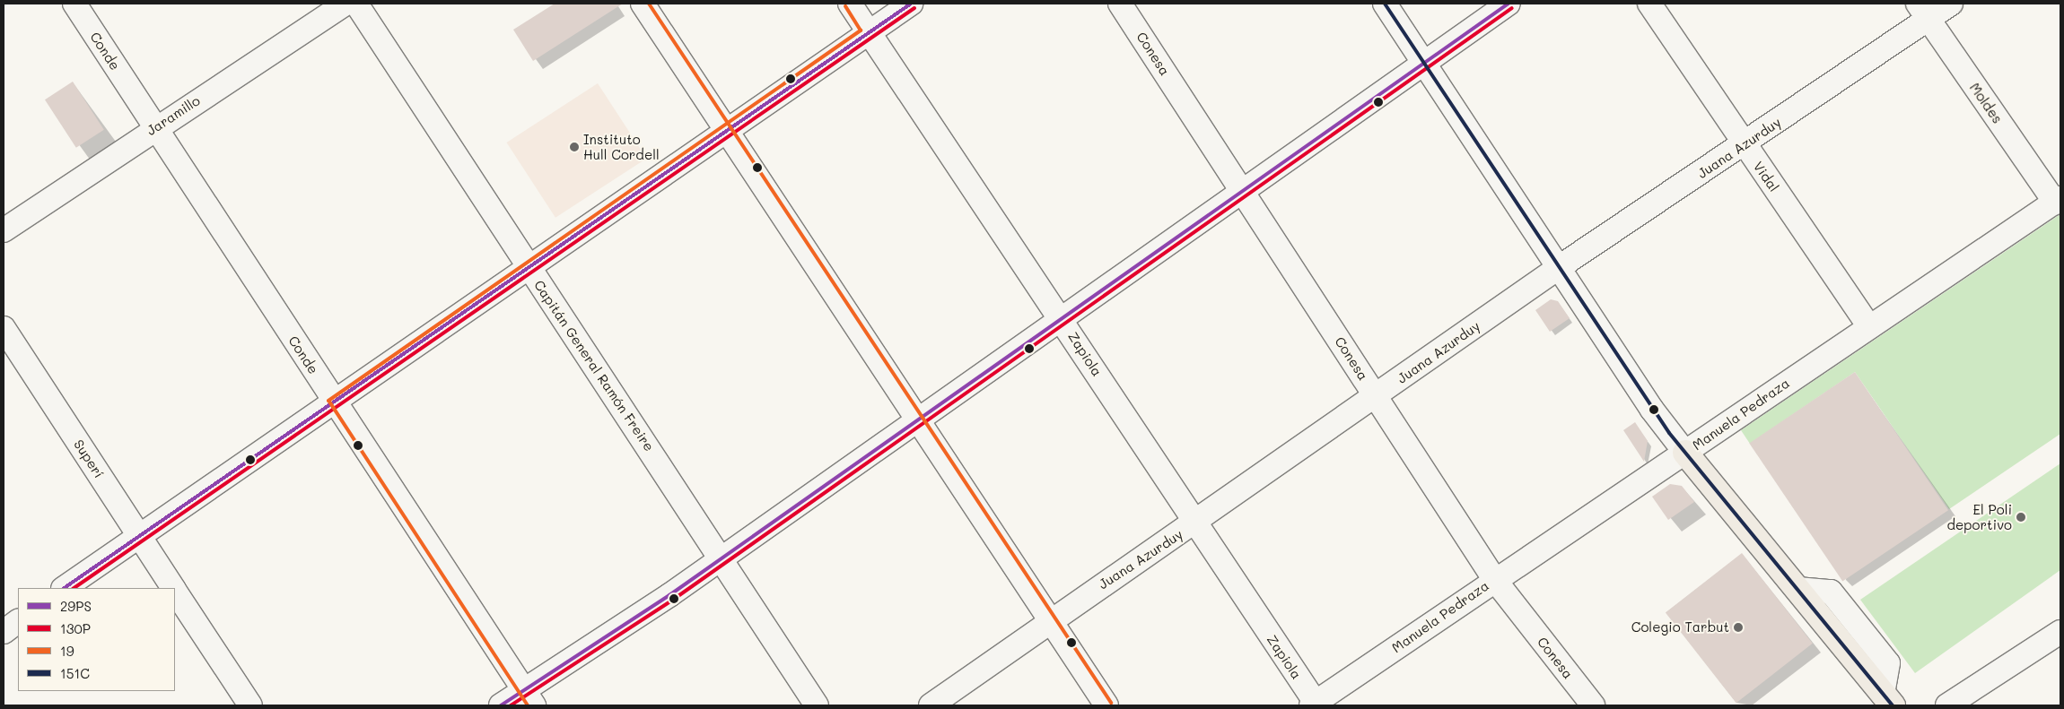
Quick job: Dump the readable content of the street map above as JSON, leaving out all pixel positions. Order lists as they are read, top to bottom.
{
  "streets": {
    "street": [
      "Conde",
      "Conesa",
      "Moldes",
      "Jaramillo",
      "Juana Azurduy",
      "Vidal",
      "Zapiola",
      "Capitán General Ramón Freire",
      "Manuela Pedraza",
      "Superí"
    ]
  },
  "crossings": [
    ["Conde", "Jaramillo"],
    ["Conesa", "Juana Azurduy"],
    ["Conesa", "Manuela Pedraza"],
    ["Moldes", "Juana Azurduy"],
    ["Moldes", "Manuela Pedraza"],
    ["Juana Azurduy", "Vidal"],
    ["Juana Azurduy", "Zapiola"],
    ["Vidal", "Manuela Pedraza"],
    ["Zapiola", "Manuela Pedraza"]
  ],
  "places": ["Instituto Hull Cordell", "El Poli deportivo", "Colegio Tarbut"],
  "lines": [
    "transit line 29PS",
    "transit line 19",
    "transit line 151C",
    "transit line 130P"
  ],
  "legend": [
    "29PS",
    "130P",
    "19",
    "151C"
  ]
}
